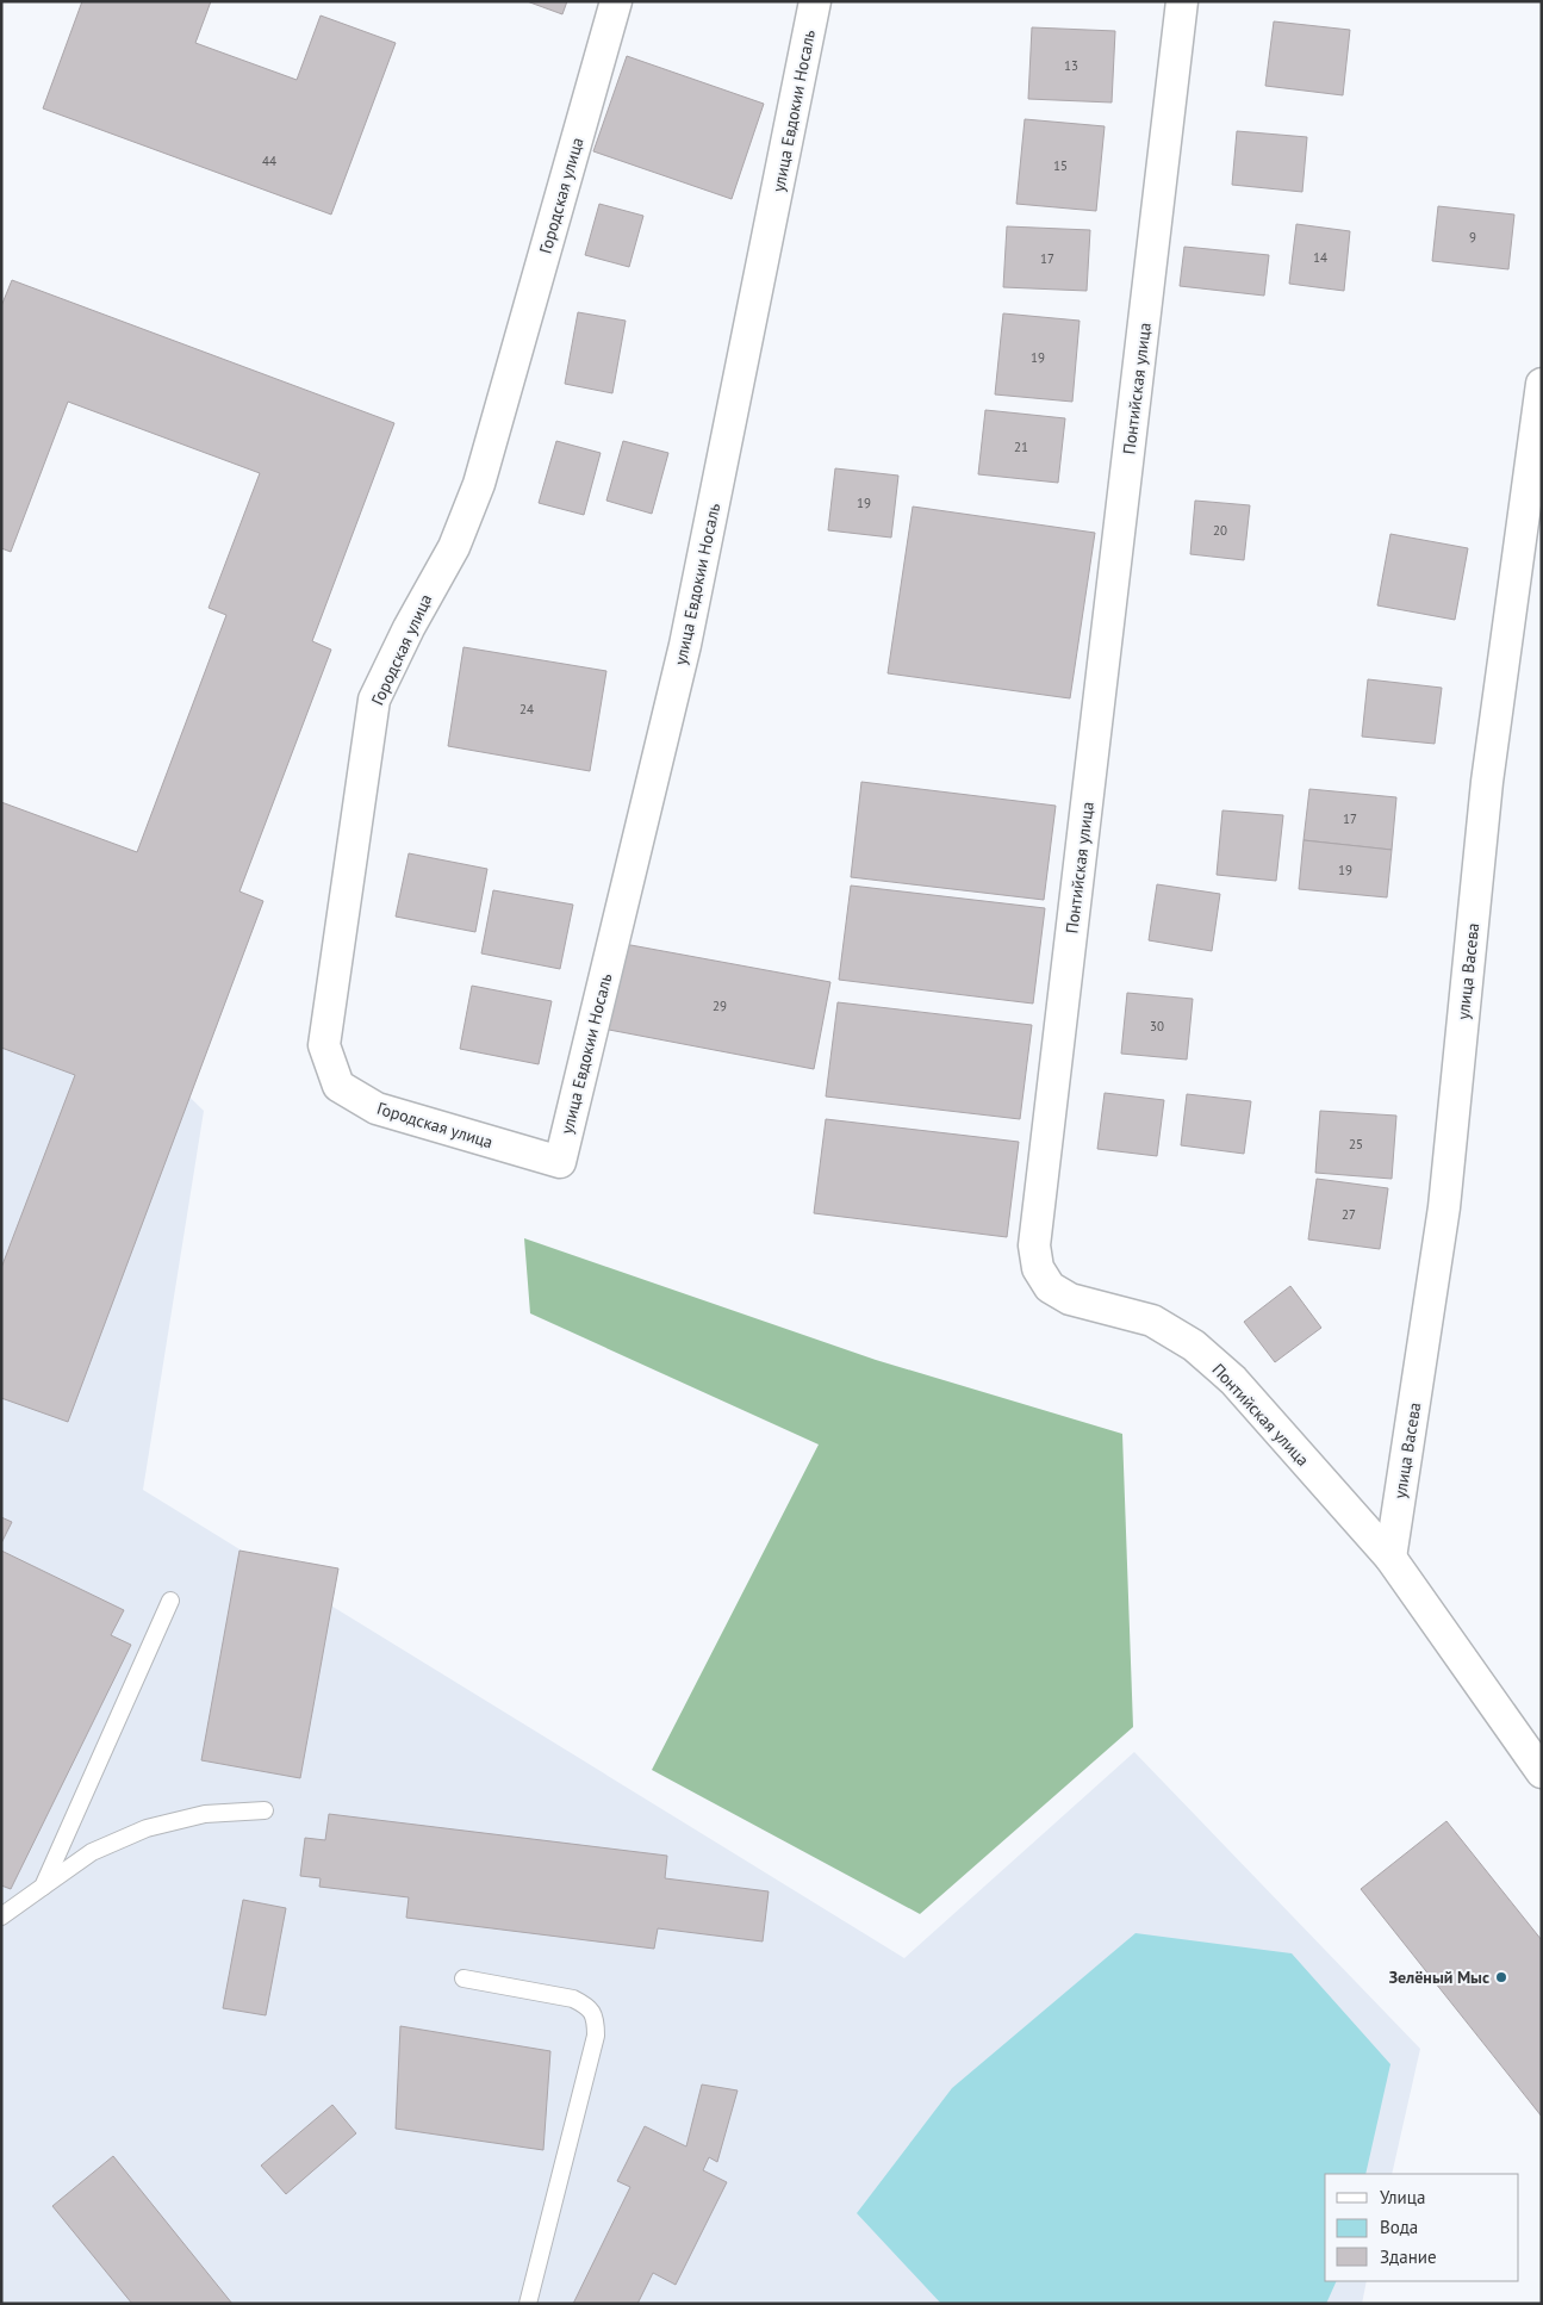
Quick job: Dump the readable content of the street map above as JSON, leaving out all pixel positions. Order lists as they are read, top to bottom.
{
  "streets": {
    "street": [
      "улица Евдокии Носаль",
      "Городская улица",
      "Понтийская улица",
      "улица Васева"
    ]
  },
  "crossings": [
    ["улица Евдокии Носаль", "Городская улица"],
    ["Понтийская улица", "улица Васева"]
  ],
  "places": ["Зелёный Мыс"],
  "house_numbers": [
    "13",
    "44",
    "15",
    "9",
    "14",
    "17",
    "19",
    "21",
    "19",
    "20",
    "24",
    "17",
    "19",
    "29",
    "30",
    "25",
    "27"
  ],
  "legend": ["Улица", "Вода", "Здание"]
}
